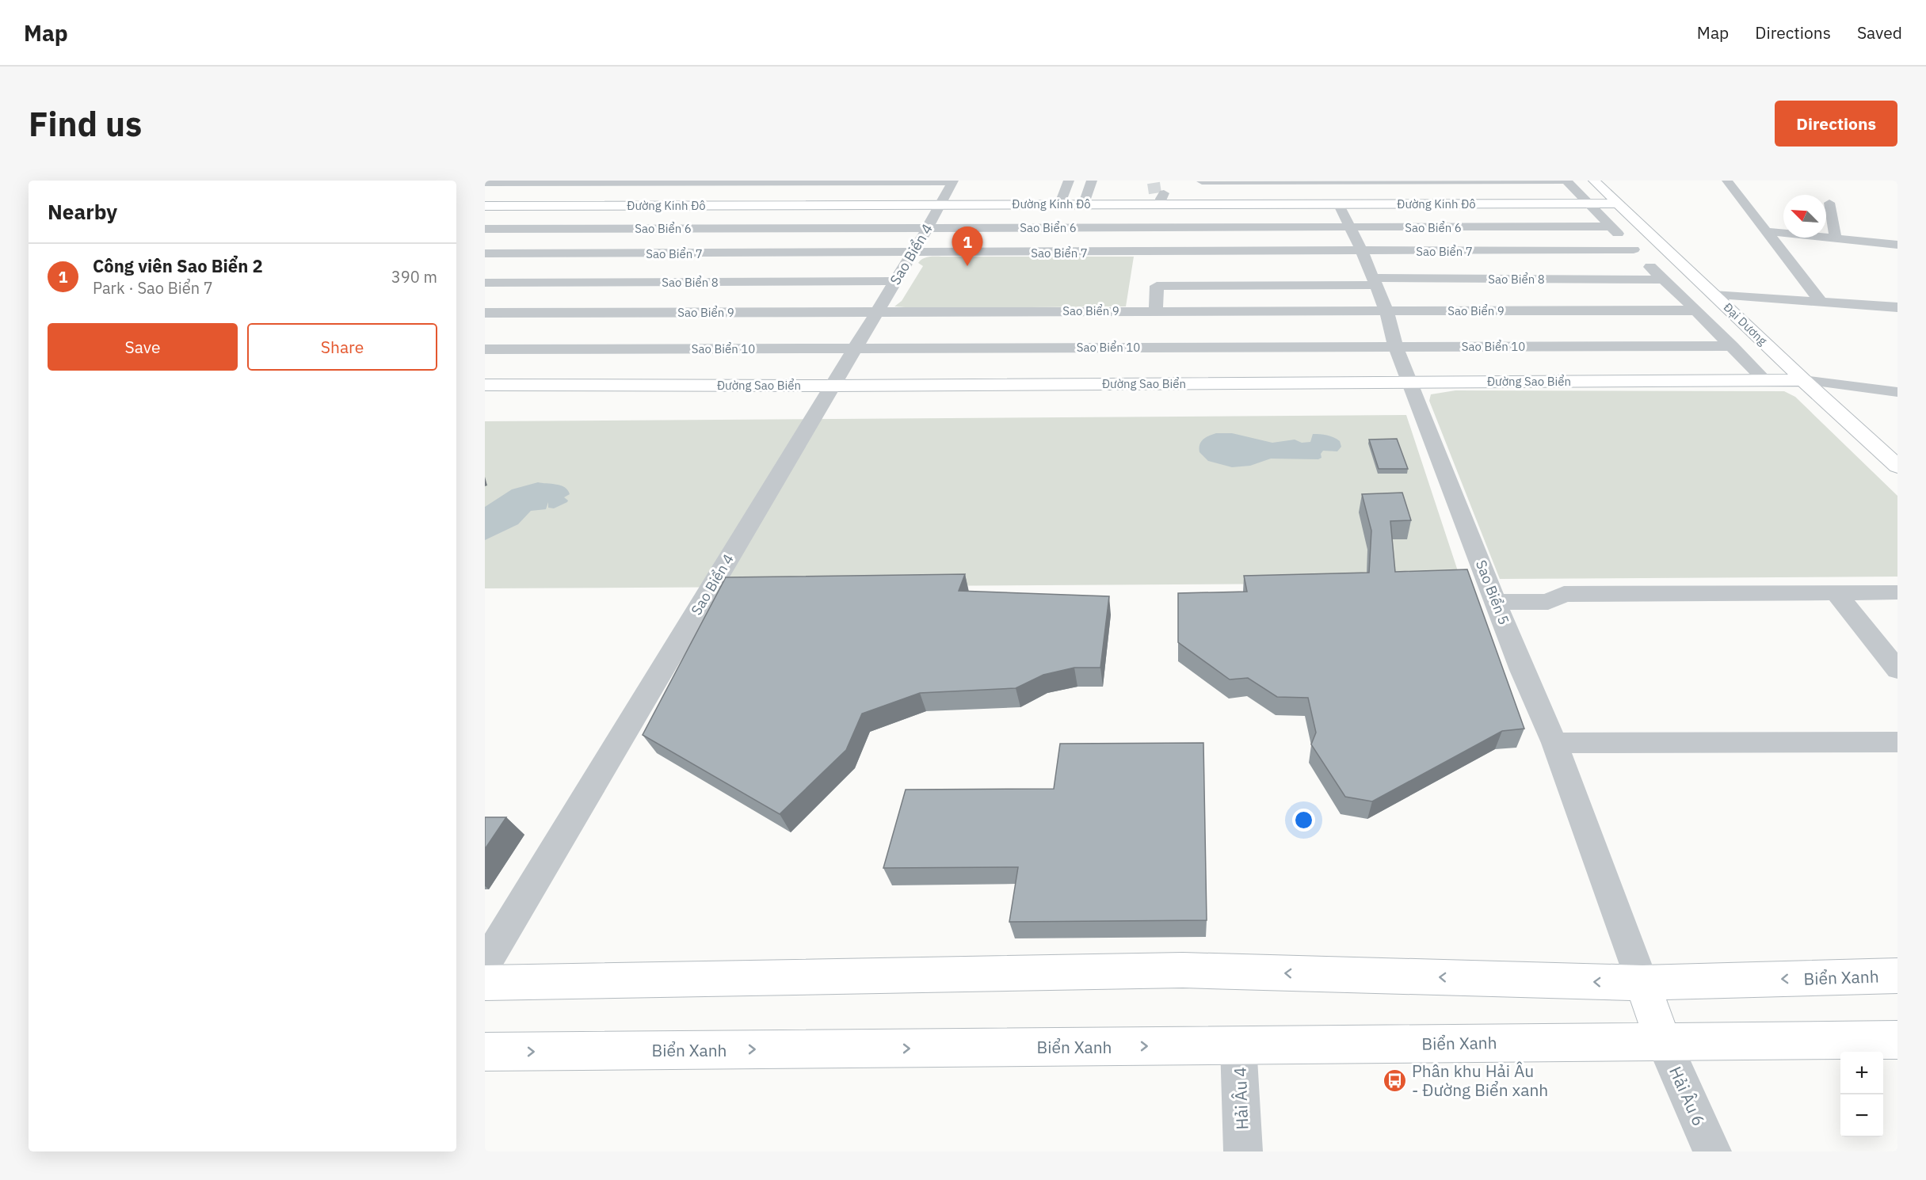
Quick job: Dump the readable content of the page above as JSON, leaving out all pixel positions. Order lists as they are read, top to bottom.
{
  "streets": {
    "street": [
      "Đường Kinh Đô",
      "Sao Biển 6",
      "Sao Biển 7",
      "Sao Biển 4",
      "Sao Biển 8",
      "Sao Biển 9",
      "Đại Dương",
      "Sao Biển 10",
      "Đường Sao Biển",
      "Sao Biển 5",
      "Biển Xanh",
      "Hải Âu 6",
      "Hải Âu 4"
    ]
  },
  "crossings": [
    ["Đường Kinh Đô", "Sao Biển 4"],
    ["Đường Kinh Đô", "Đại Dương"],
    ["Đường Kinh Đô", "Sao Biển 5"],
    ["Sao Biển 6", "Sao Biển 4"],
    ["Sao Biển 6", "Sao Biển 5"],
    ["Sao Biển 7", "Sao Biển 4"],
    ["Sao Biển 7", "Sao Biển 5"],
    ["Sao Biển 4", "Sao Biển 8"],
    ["Sao Biển 4", "Sao Biển 9"],
    ["Sao Biển 4", "Sao Biển 10"],
    ["Sao Biển 4", "Đường Sao Biển"],
    ["Sao Biển 8", "Sao Biển 9"],
    ["Sao Biển 8", "Sao Biển 5"],
    ["Sao Biển 9", "Sao Biển 5"],
    ["Đại Dương", "Đường Sao Biển"],
    ["Sao Biển 10", "Sao Biển 5"],
    ["Đường Sao Biển", "Sao Biển 5"],
    ["Sao Biển 5", "Biển Xanh"],
    ["Biển Xanh", "Hải Âu 6"],
    ["Biển Xanh", "Hải Âu 4"]
  ],
  "places": {
    "bus stop": ["Phân khu Hải Âu - Đường Biển xanh"]
  },
  "north": "top left",
  "page": {
    "header": "Map",
    "nav": ["Map", "Directions", "Saved"],
    "buttons": [
      "Directions",
      ["Save", "Share"]
    ],
    "title": "Find us",
    "heading": "Nearby",
    "pins": "1",
    "list": [
      {
        "mark": "1",
        "name": "Công viên Sao Biển 2",
        "note": "Park · Sao Biển 7",
        "value": "390 m"
      }
    ],
    "map_buttons": ["+", "−"]
  }
}
